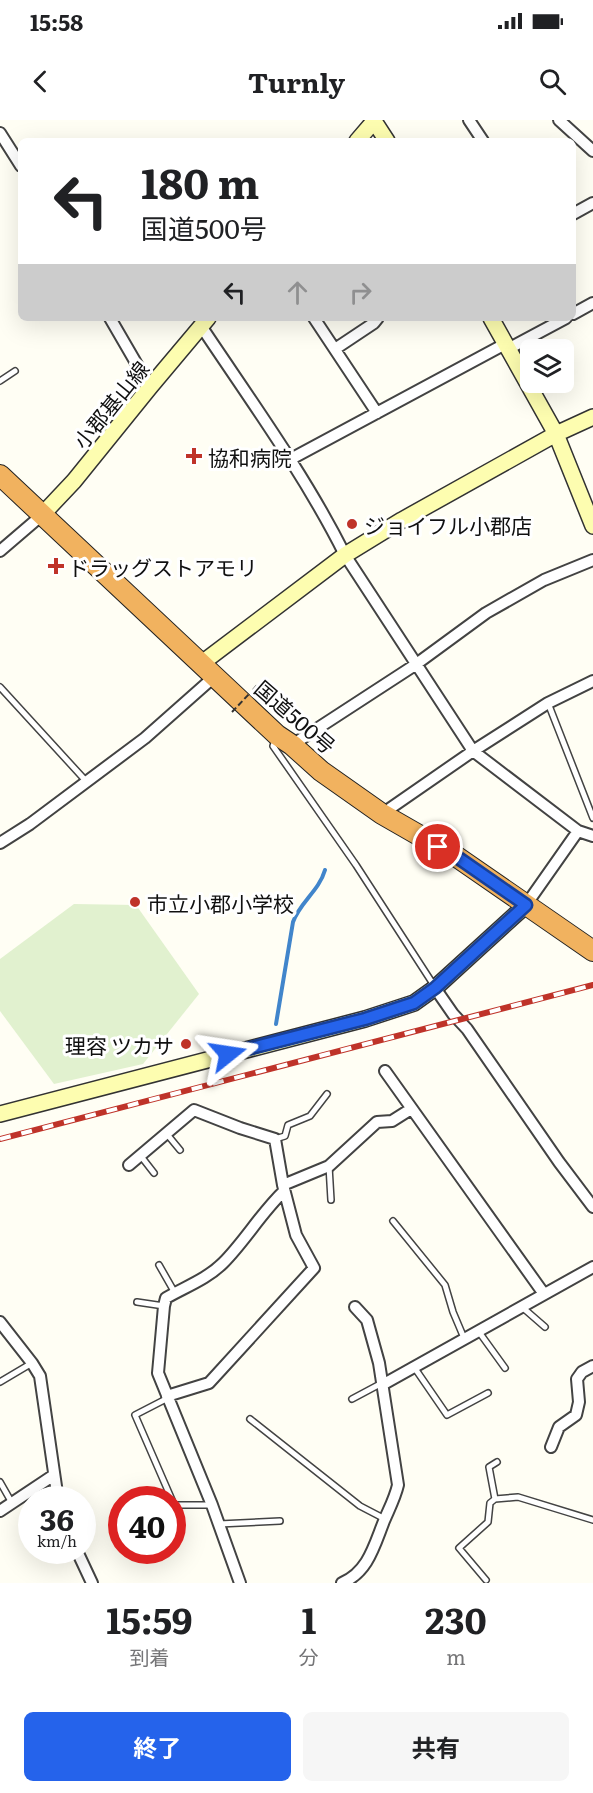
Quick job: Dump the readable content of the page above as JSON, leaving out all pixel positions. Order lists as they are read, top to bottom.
{
  "streets": {
    "highway": ["国道500号"],
    "street": ["小郡基山線"]
  },
  "crossings": [
    ["小郡基山線", "国道500号"]
  ],
  "places": {
    "health": ["協和病院", "ドラッグストアモリ"],
    "other": ["ジョイフル小郡店", "市立小郡小学校", "理容 ツカサ"]
  },
  "page": {
    "status": "15:58",
    "header": "Turnly",
    "turn": ["180 m", "国道500号"],
    "speed": "36 km/h",
    "limit": "40",
    "eta": [
      "15:59",
      "到着",
      "1",
      "分",
      "230",
      "m"
    ],
    "buttons": ["終了", "共有"]
  }
}
